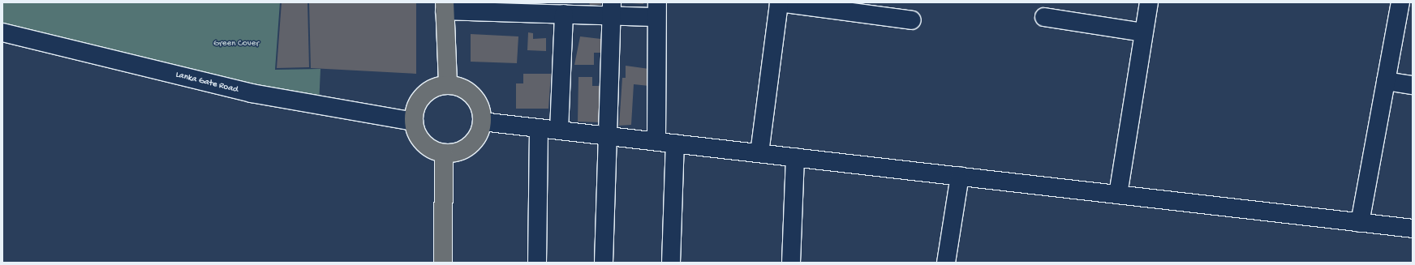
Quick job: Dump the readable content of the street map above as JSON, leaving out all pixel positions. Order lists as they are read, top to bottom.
{
  "streets": {
    "street": ["Lanka Gate Road"]
  },
  "parks": ["Green Cover"]
}
